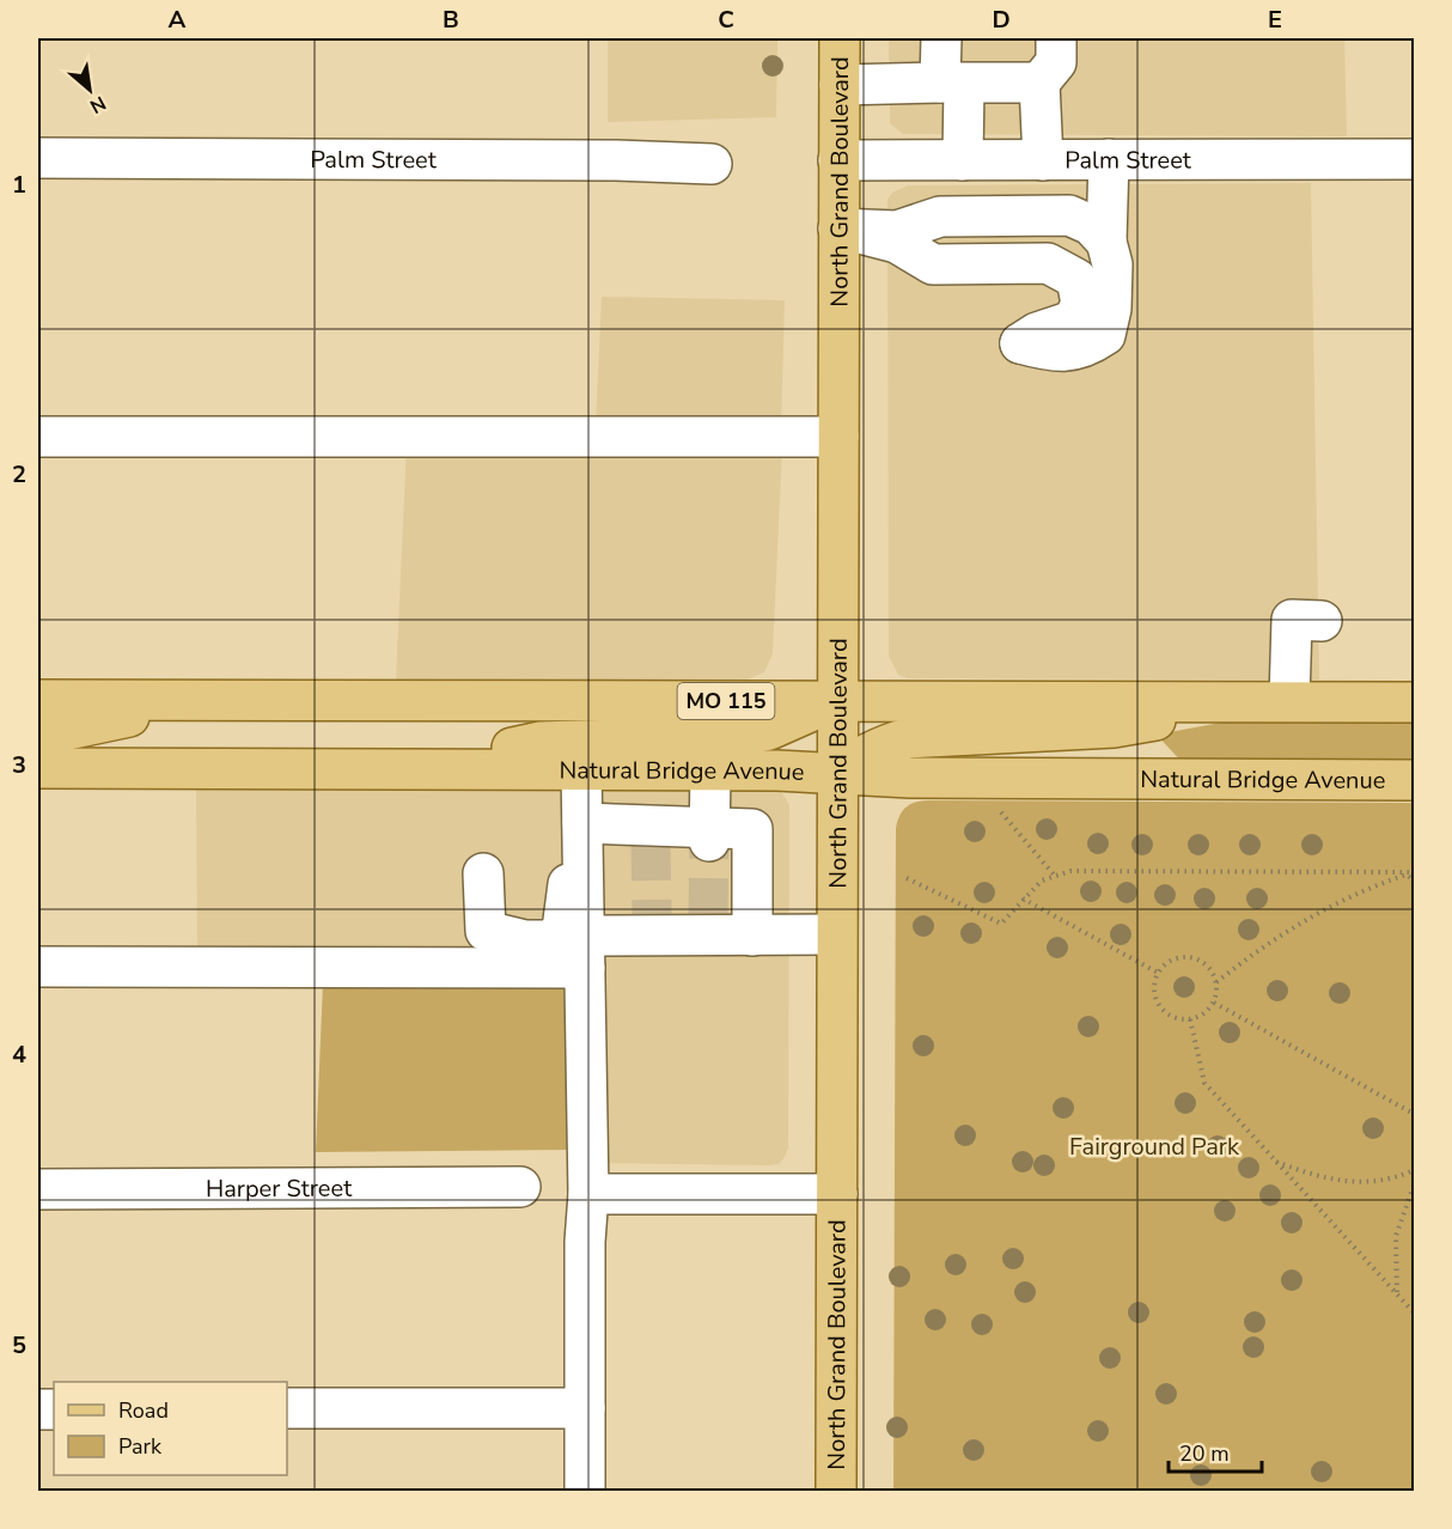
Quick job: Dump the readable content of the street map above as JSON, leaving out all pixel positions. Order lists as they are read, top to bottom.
{
  "streets": {
    "main road": ["North Grand Boulevard", "MO 115", "Natural Bridge Avenue"],
    "street": ["Palm Street", "Harper Street"]
  },
  "crossings": [
    ["Palm Street", "North Grand Boulevard"],
    ["North Grand Boulevard", "MO 115"],
    ["North Grand Boulevard", "Natural Bridge Avenue"]
  ],
  "parks": ["Fairground Park"],
  "legend": ["Road", "Park"],
  "scale_bar": "20 m",
  "north": "bottom right",
  "grid": {
    "columns": [
      "A",
      "B",
      "C",
      "D",
      "E"
    ],
    "rows": [
      "1",
      "2",
      "3",
      "4",
      "5"
    ]
  }
}
